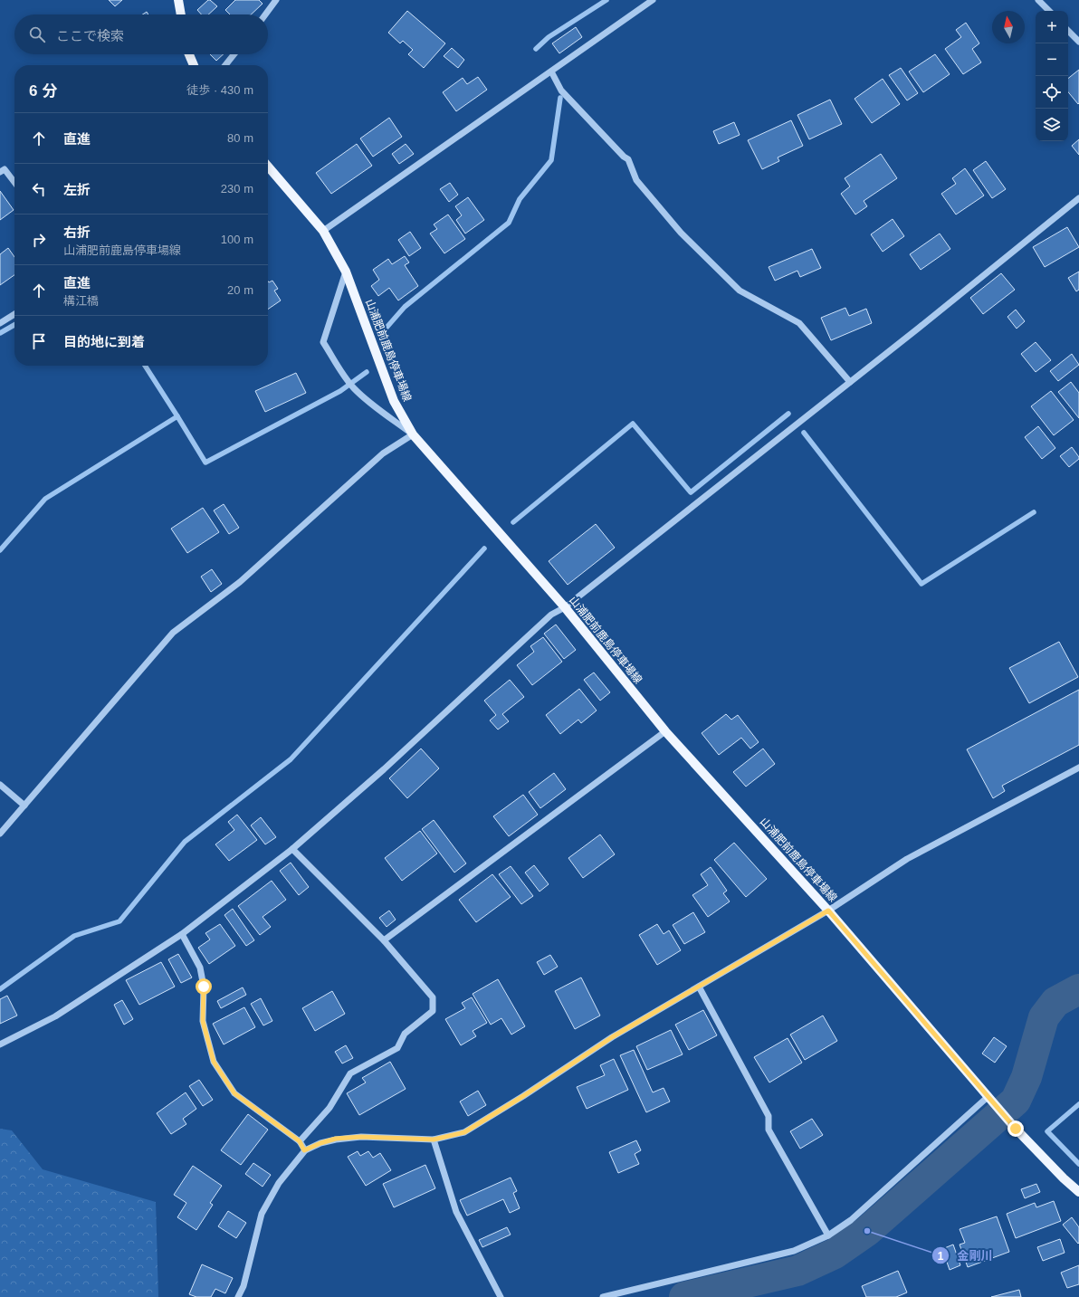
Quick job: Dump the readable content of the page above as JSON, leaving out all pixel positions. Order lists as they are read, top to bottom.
{
  "streets": {
    "main road": ["山浦肥前鹿島停車場線"]
  },
  "places": ["金剛川"],
  "north": "top",
  "page": {
    "map_buttons": ["+", "−"],
    "search": "ここで検索",
    "heading": ["6 分", "徒歩 · 430 m"],
    "list": [
      ["直進", "80 m"],
      ["左折", "230 m"],
      ["右折", "山浦肥前鹿島停車場線", "100 m"],
      ["直進", "構江橋", "20 m"],
      "目的地に到着"
    ]
  }
}
